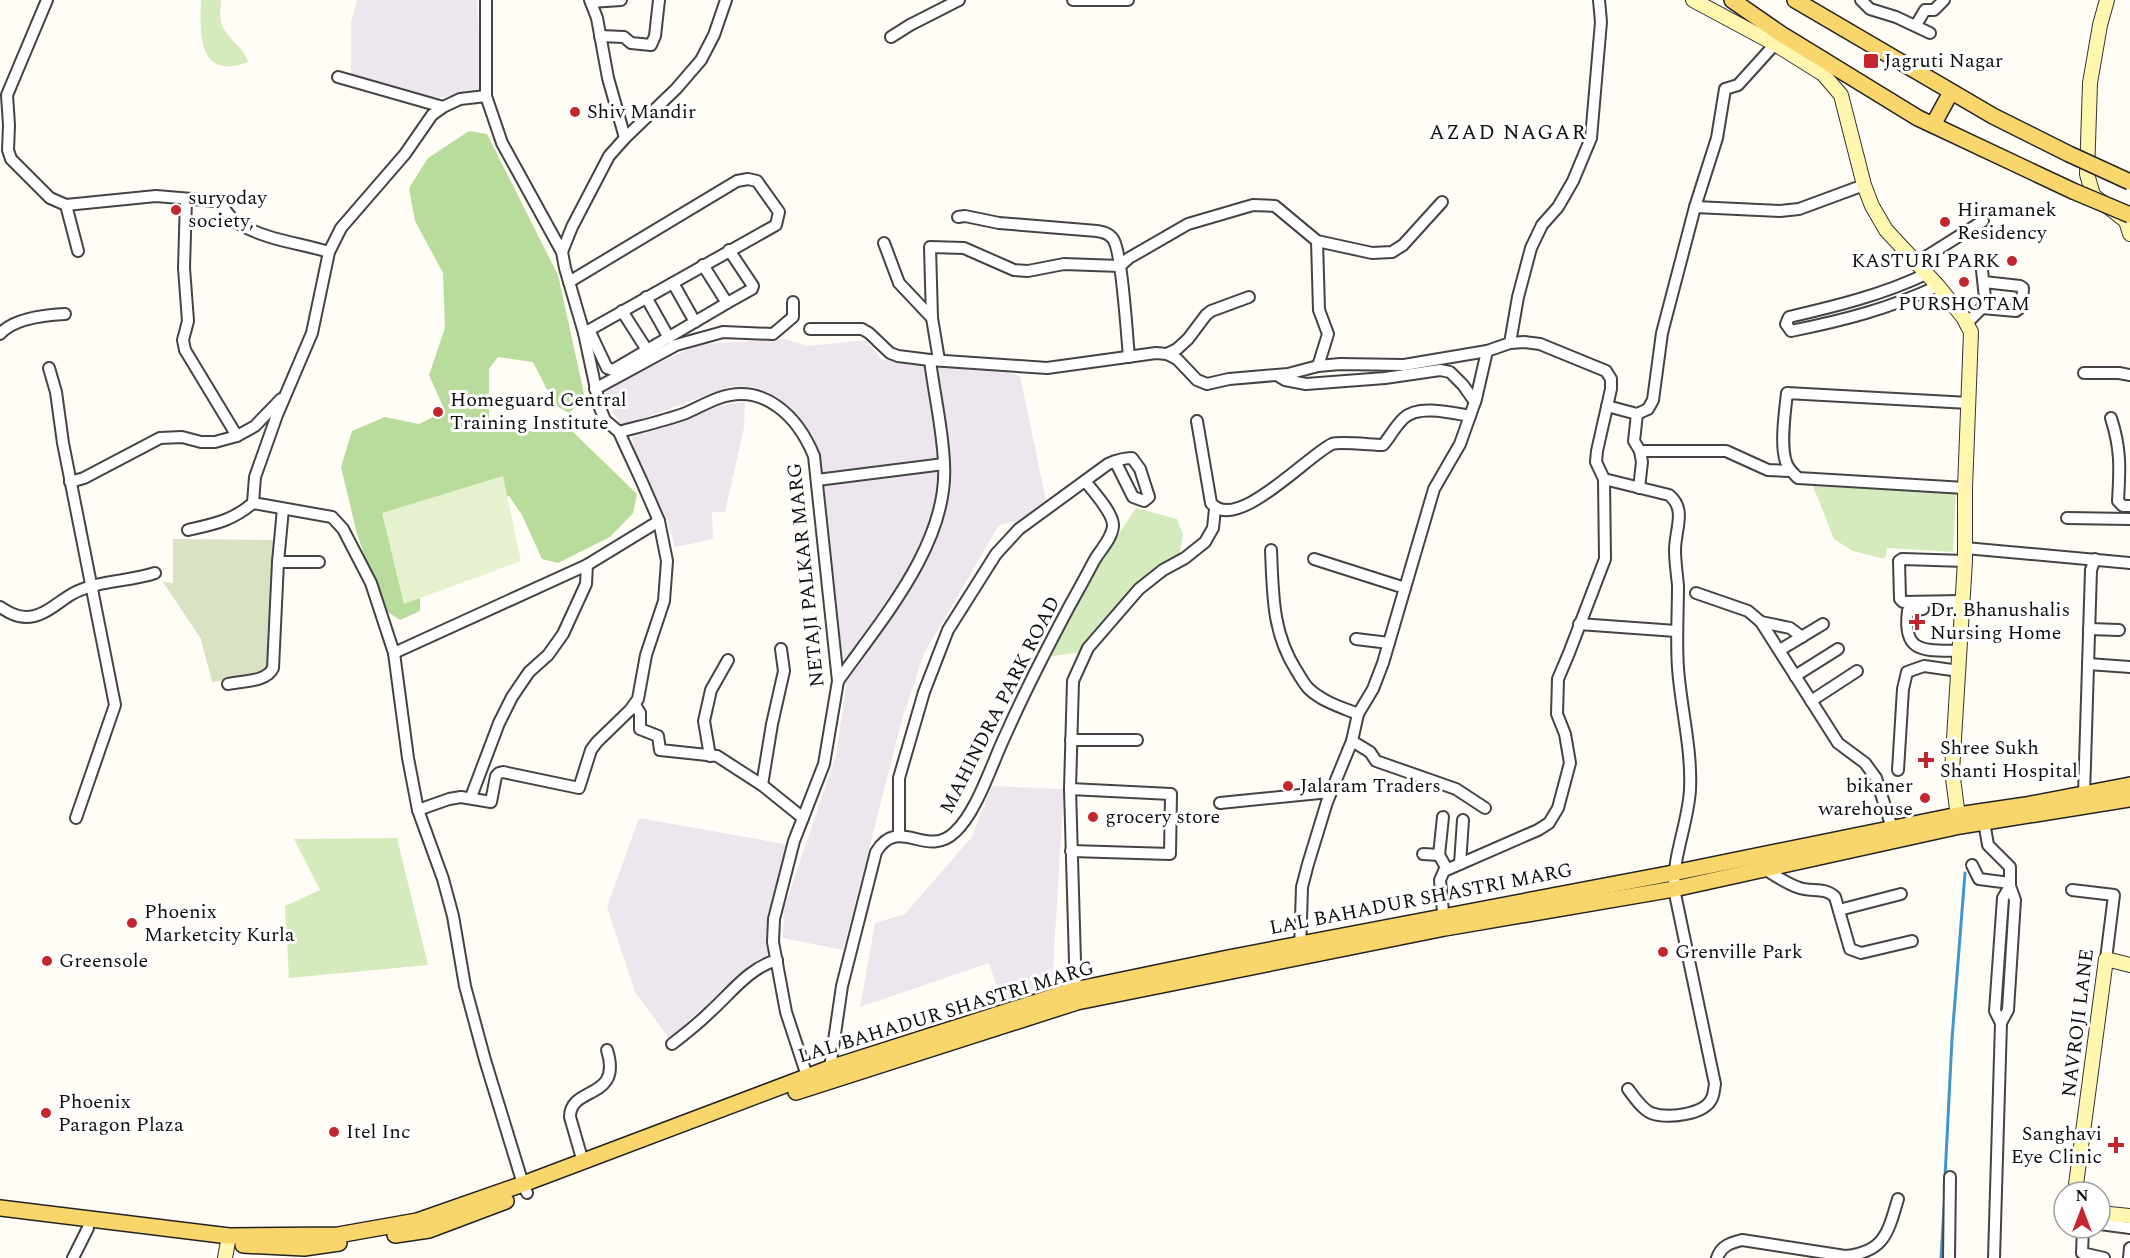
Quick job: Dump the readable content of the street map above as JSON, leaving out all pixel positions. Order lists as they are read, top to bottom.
{
  "streets": {
    "main road": ["LAL BAHADUR SHASTRI MARG"],
    "street": ["NETAJI PALKAR MARG", "MAHINDRA PARK ROAD", "NAVROJI LANE"]
  },
  "crossings": [
    ["NETAJI PALKAR MARG", "LAL BAHADUR SHASTRI MARG"]
  ],
  "districts": ["AZAD NAGAR"],
  "places": {
    "transit": ["Jagruti Nagar"],
    "other": [
      "Shiv Mandir",
      "suryoday society,",
      "Hiramanek Residency",
      "KASTURI PARK",
      "PURSHOTAM",
      "Homeguard Central Training Institute",
      "Jalaram Traders",
      "bikaner warehouse",
      "grocery store",
      "Phoenix Marketcity Kurla",
      "Grenville Park",
      "Greensole",
      "Phoenix Paragon Plaza",
      "Itel Inc"
    ],
    "health": ["Dr. Bhanushalis Nursing Home", "Shree Sukh Shanti Hospital", "Sanghavi Eye Clinic"]
  },
  "north": "top"
}
